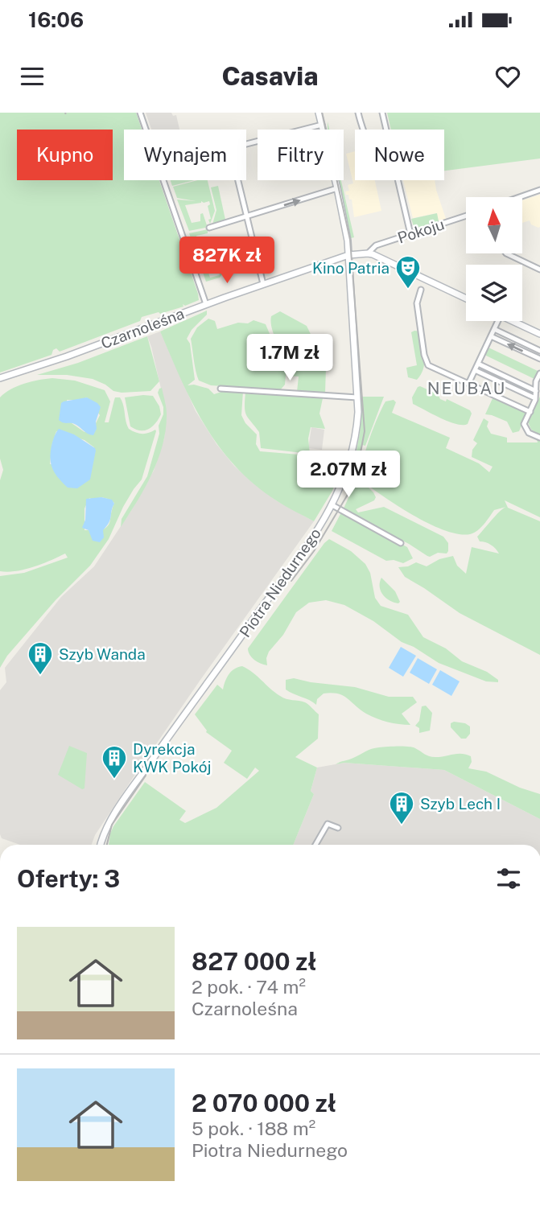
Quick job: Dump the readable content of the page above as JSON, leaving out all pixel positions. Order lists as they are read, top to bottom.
{
  "streets": {
    "street": ["Pokoju", "Czarnoleśna", "Piotra Niedurnego"]
  },
  "crossings": [
    ["Pokoju", "Czarnoleśna"],
    ["Czarnoleśna", "Piotra Niedurnego"]
  ],
  "districts": ["NEUBAU"],
  "places": {
    "theatre": ["Kino Patria"],
    "building": ["Szyb Wanda", "Dyrekcja KWK Pokój", "Szyb Lech I"]
  },
  "north": "top",
  "page": {
    "status": "16:06",
    "header": "Casavia",
    "chip": [
      "Kupno",
      "Wynajem",
      "Filtry",
      "Nowe"
    ],
    "price": ["827K zł", "1.7M zł", "2.07M zł"],
    "heading": "Oferty: 3",
    "list": [
      {
        "name": "827 000 zł",
        "note": "2 pok. · 74 m² · Czarnoleśna"
      },
      {
        "name": "2 070 000 zł",
        "note": "5 pok. · 188 m² · Piotra Niedurnego"
      }
    ]
  }
}
